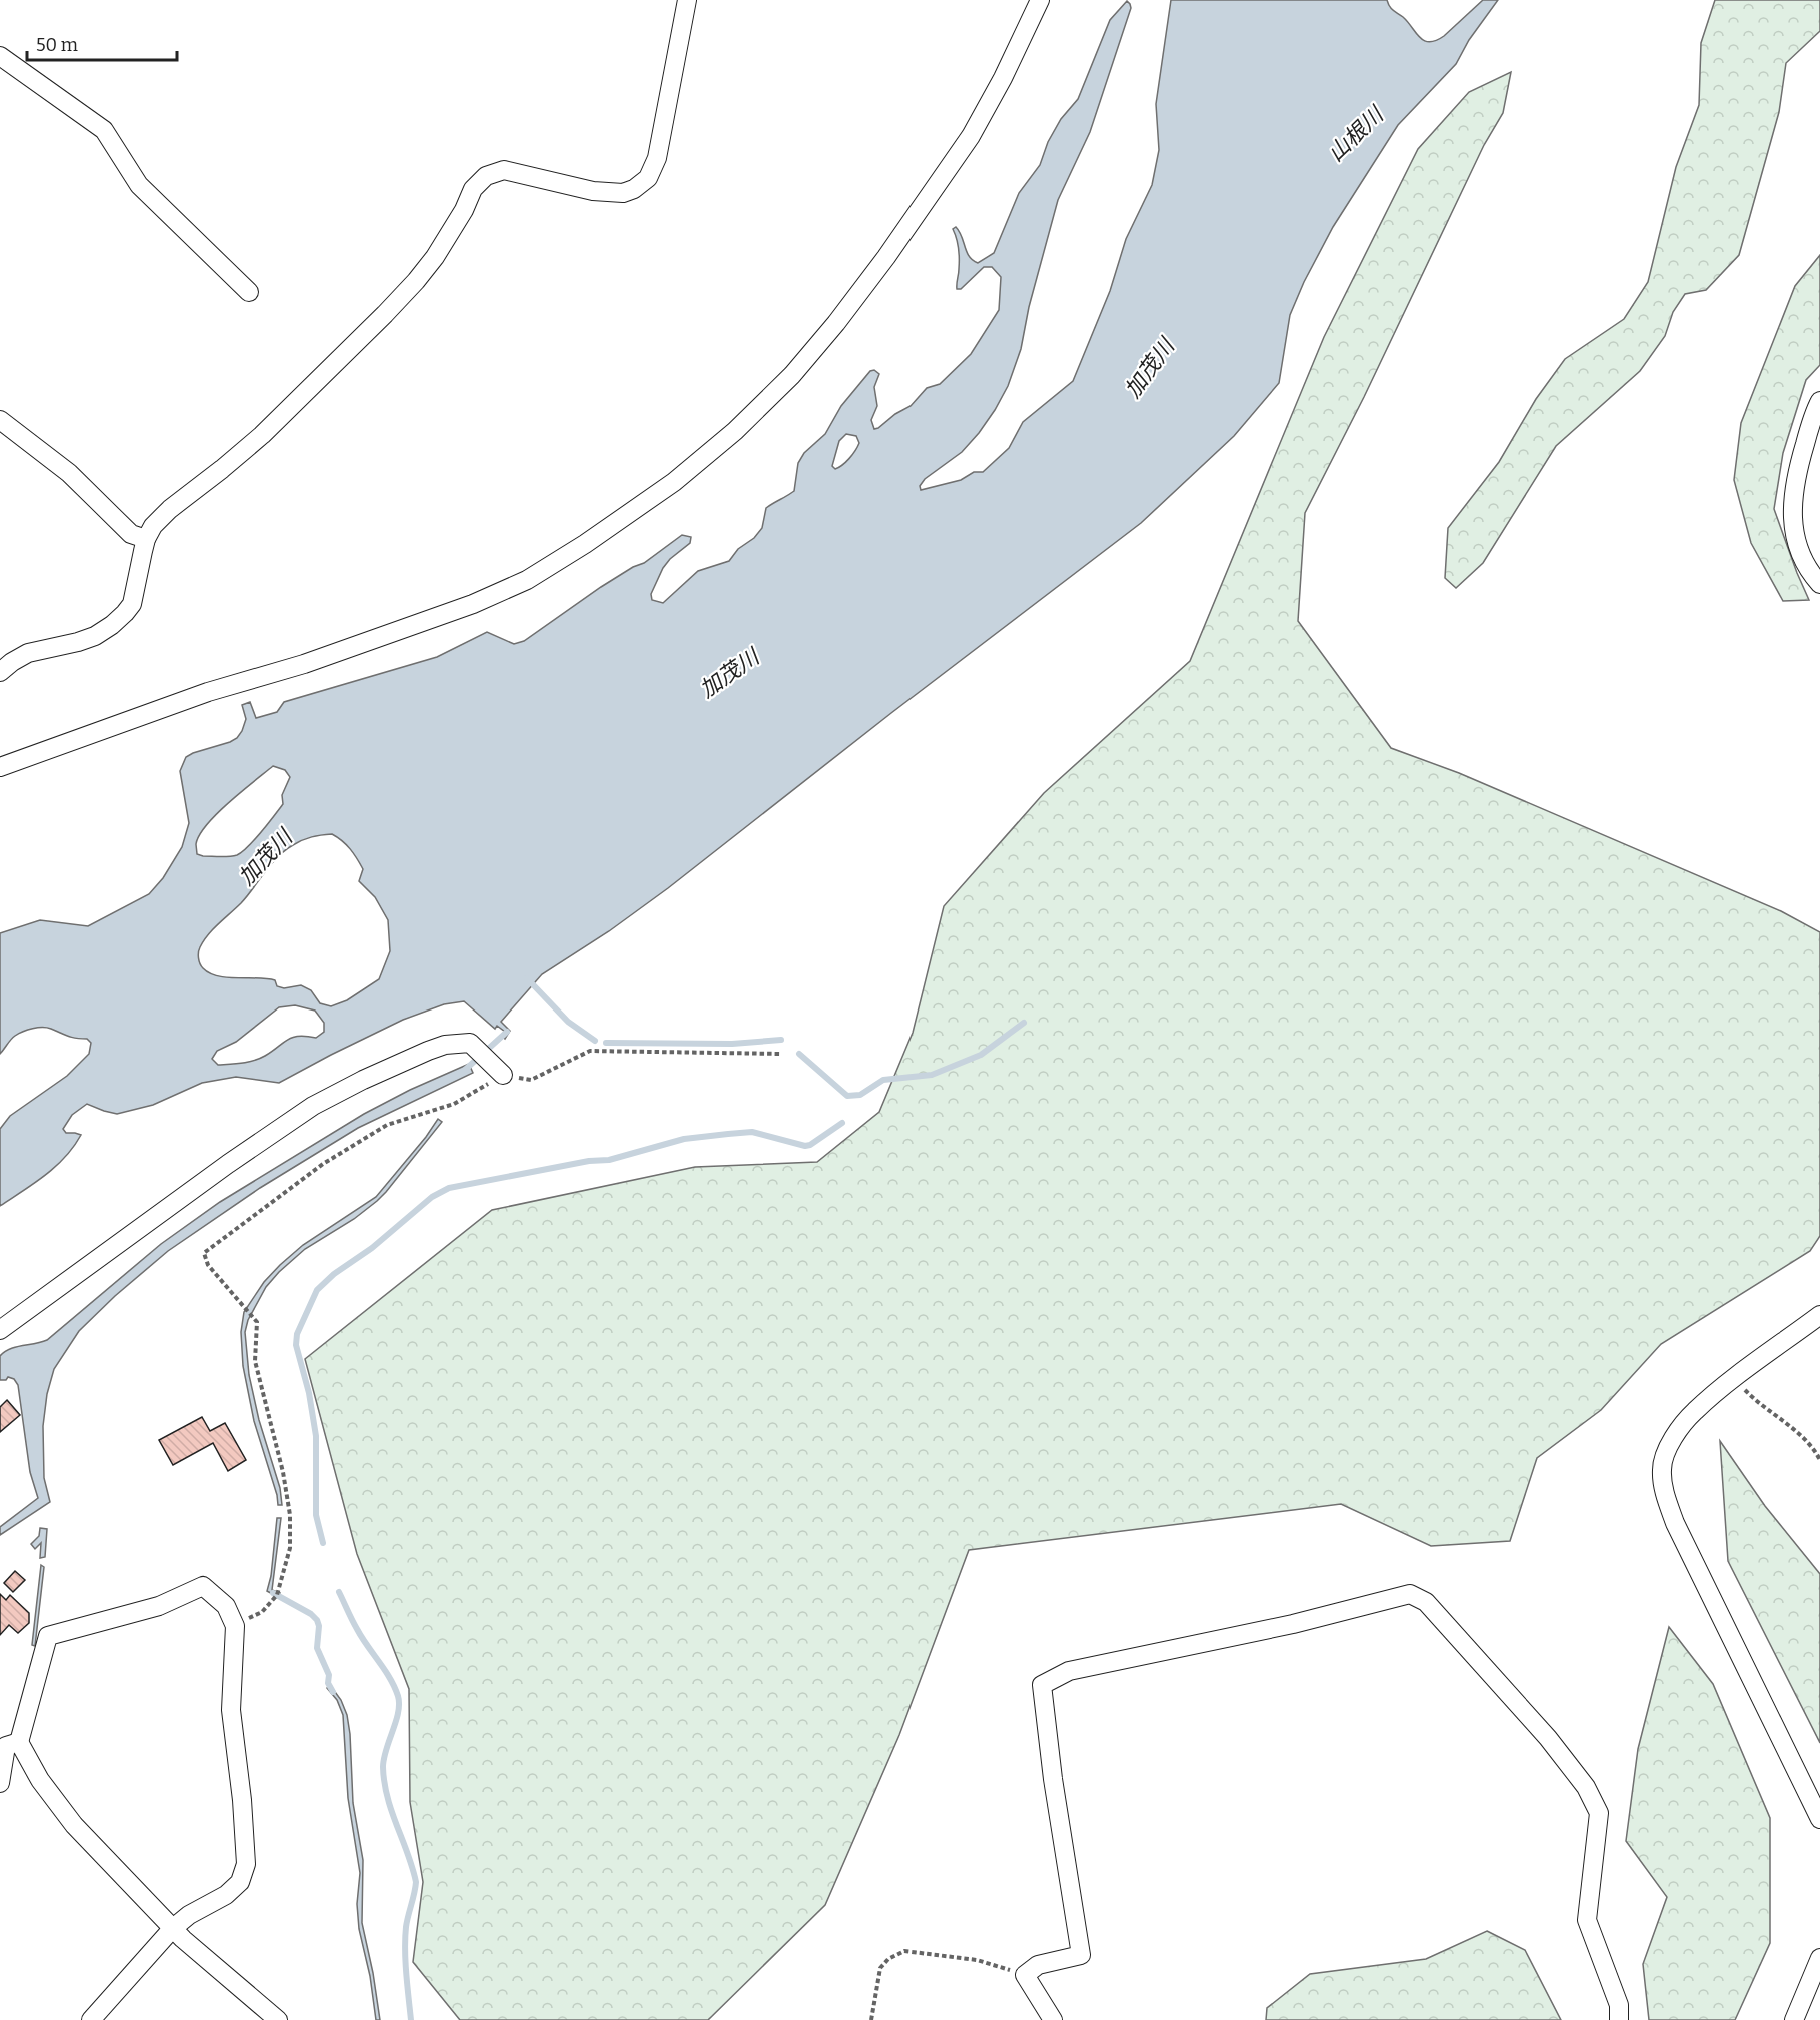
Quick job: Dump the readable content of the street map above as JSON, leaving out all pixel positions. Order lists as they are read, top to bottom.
{
  "water": ["山根川", "加茂川"],
  "scale_bar": "50 m"
}
